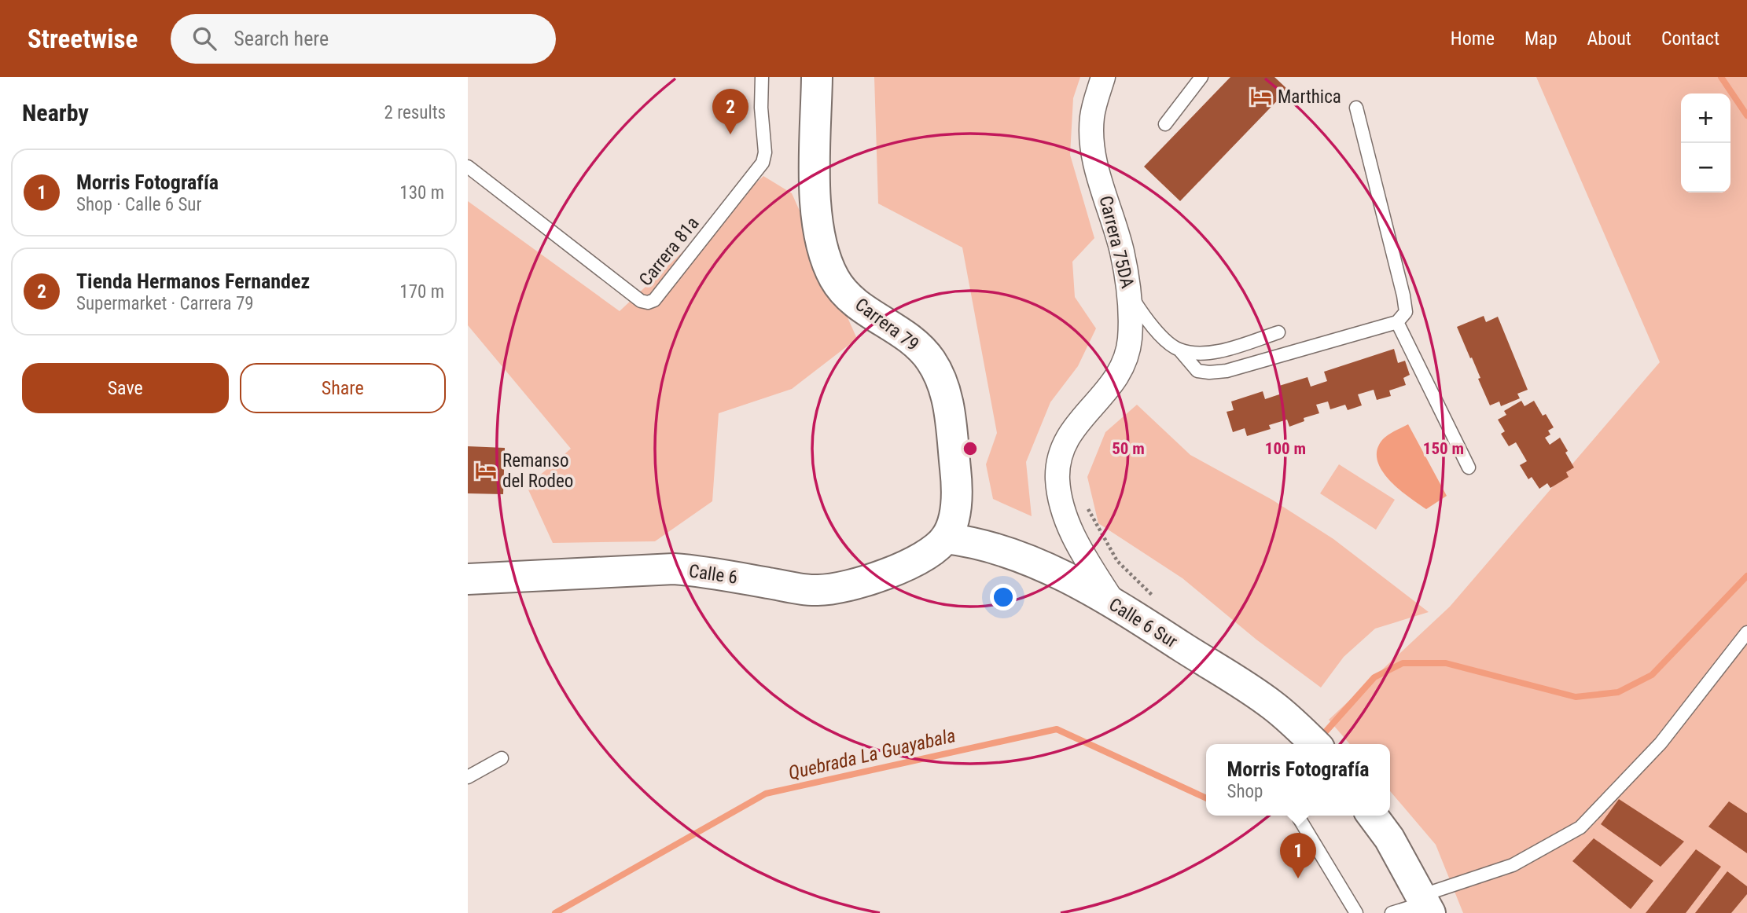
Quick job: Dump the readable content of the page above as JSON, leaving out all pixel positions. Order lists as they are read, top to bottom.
{
  "streets": {
    "main road": ["Carrera 79", "Calle 6", "Calle 6 Sur"],
    "street": ["Carrera 75DA"],
    "lane": ["Carrera 81a"]
  },
  "crossings": [
    ["Carrera 75DA", "Calle 6 Sur"],
    ["Carrera 79", "Calle 6"],
    ["Carrera 79", "Calle 6 Sur"],
    ["Calle 6", "Calle 6 Sur"]
  ],
  "water": ["Quebrada La Guayabala"],
  "places": {
    "hotel": ["Marthica", "Remanso del Rodeo"]
  },
  "page": {
    "header": "Streetwise",
    "search": "Search here",
    "nav": [
      "Home",
      "Map",
      "About",
      "Contact"
    ],
    "heading": ["Nearby", "2 results"],
    "pins": ["2", "1"],
    "map_buttons": ["+", "−"],
    "list": [
      {
        "mark": "1",
        "name": "Morris Fotografía",
        "note": "Shop · Calle 6 Sur",
        "value": "130 m"
      },
      {
        "mark": "2",
        "name": "Tienda Hermanos Fernandez",
        "note": "Supermarket · Carrera 79",
        "value": "170 m"
      }
    ],
    "buttons": ["Save", "Share"],
    "popup": ["Morris Fotografía", "Shop"]
  },
  "rings": ["50 m", "100 m", "150 m"]
}
